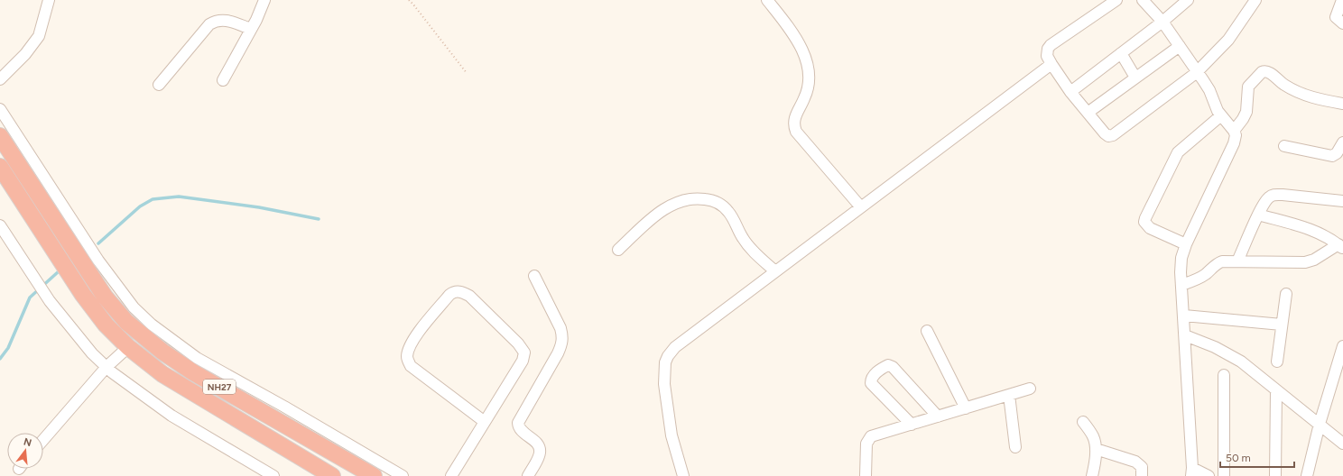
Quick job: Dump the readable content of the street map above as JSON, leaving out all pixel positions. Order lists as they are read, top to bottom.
{
  "streets": {
    "highway": ["NH27"]
  },
  "scale_bar": "50 m",
  "north": "top"
}
